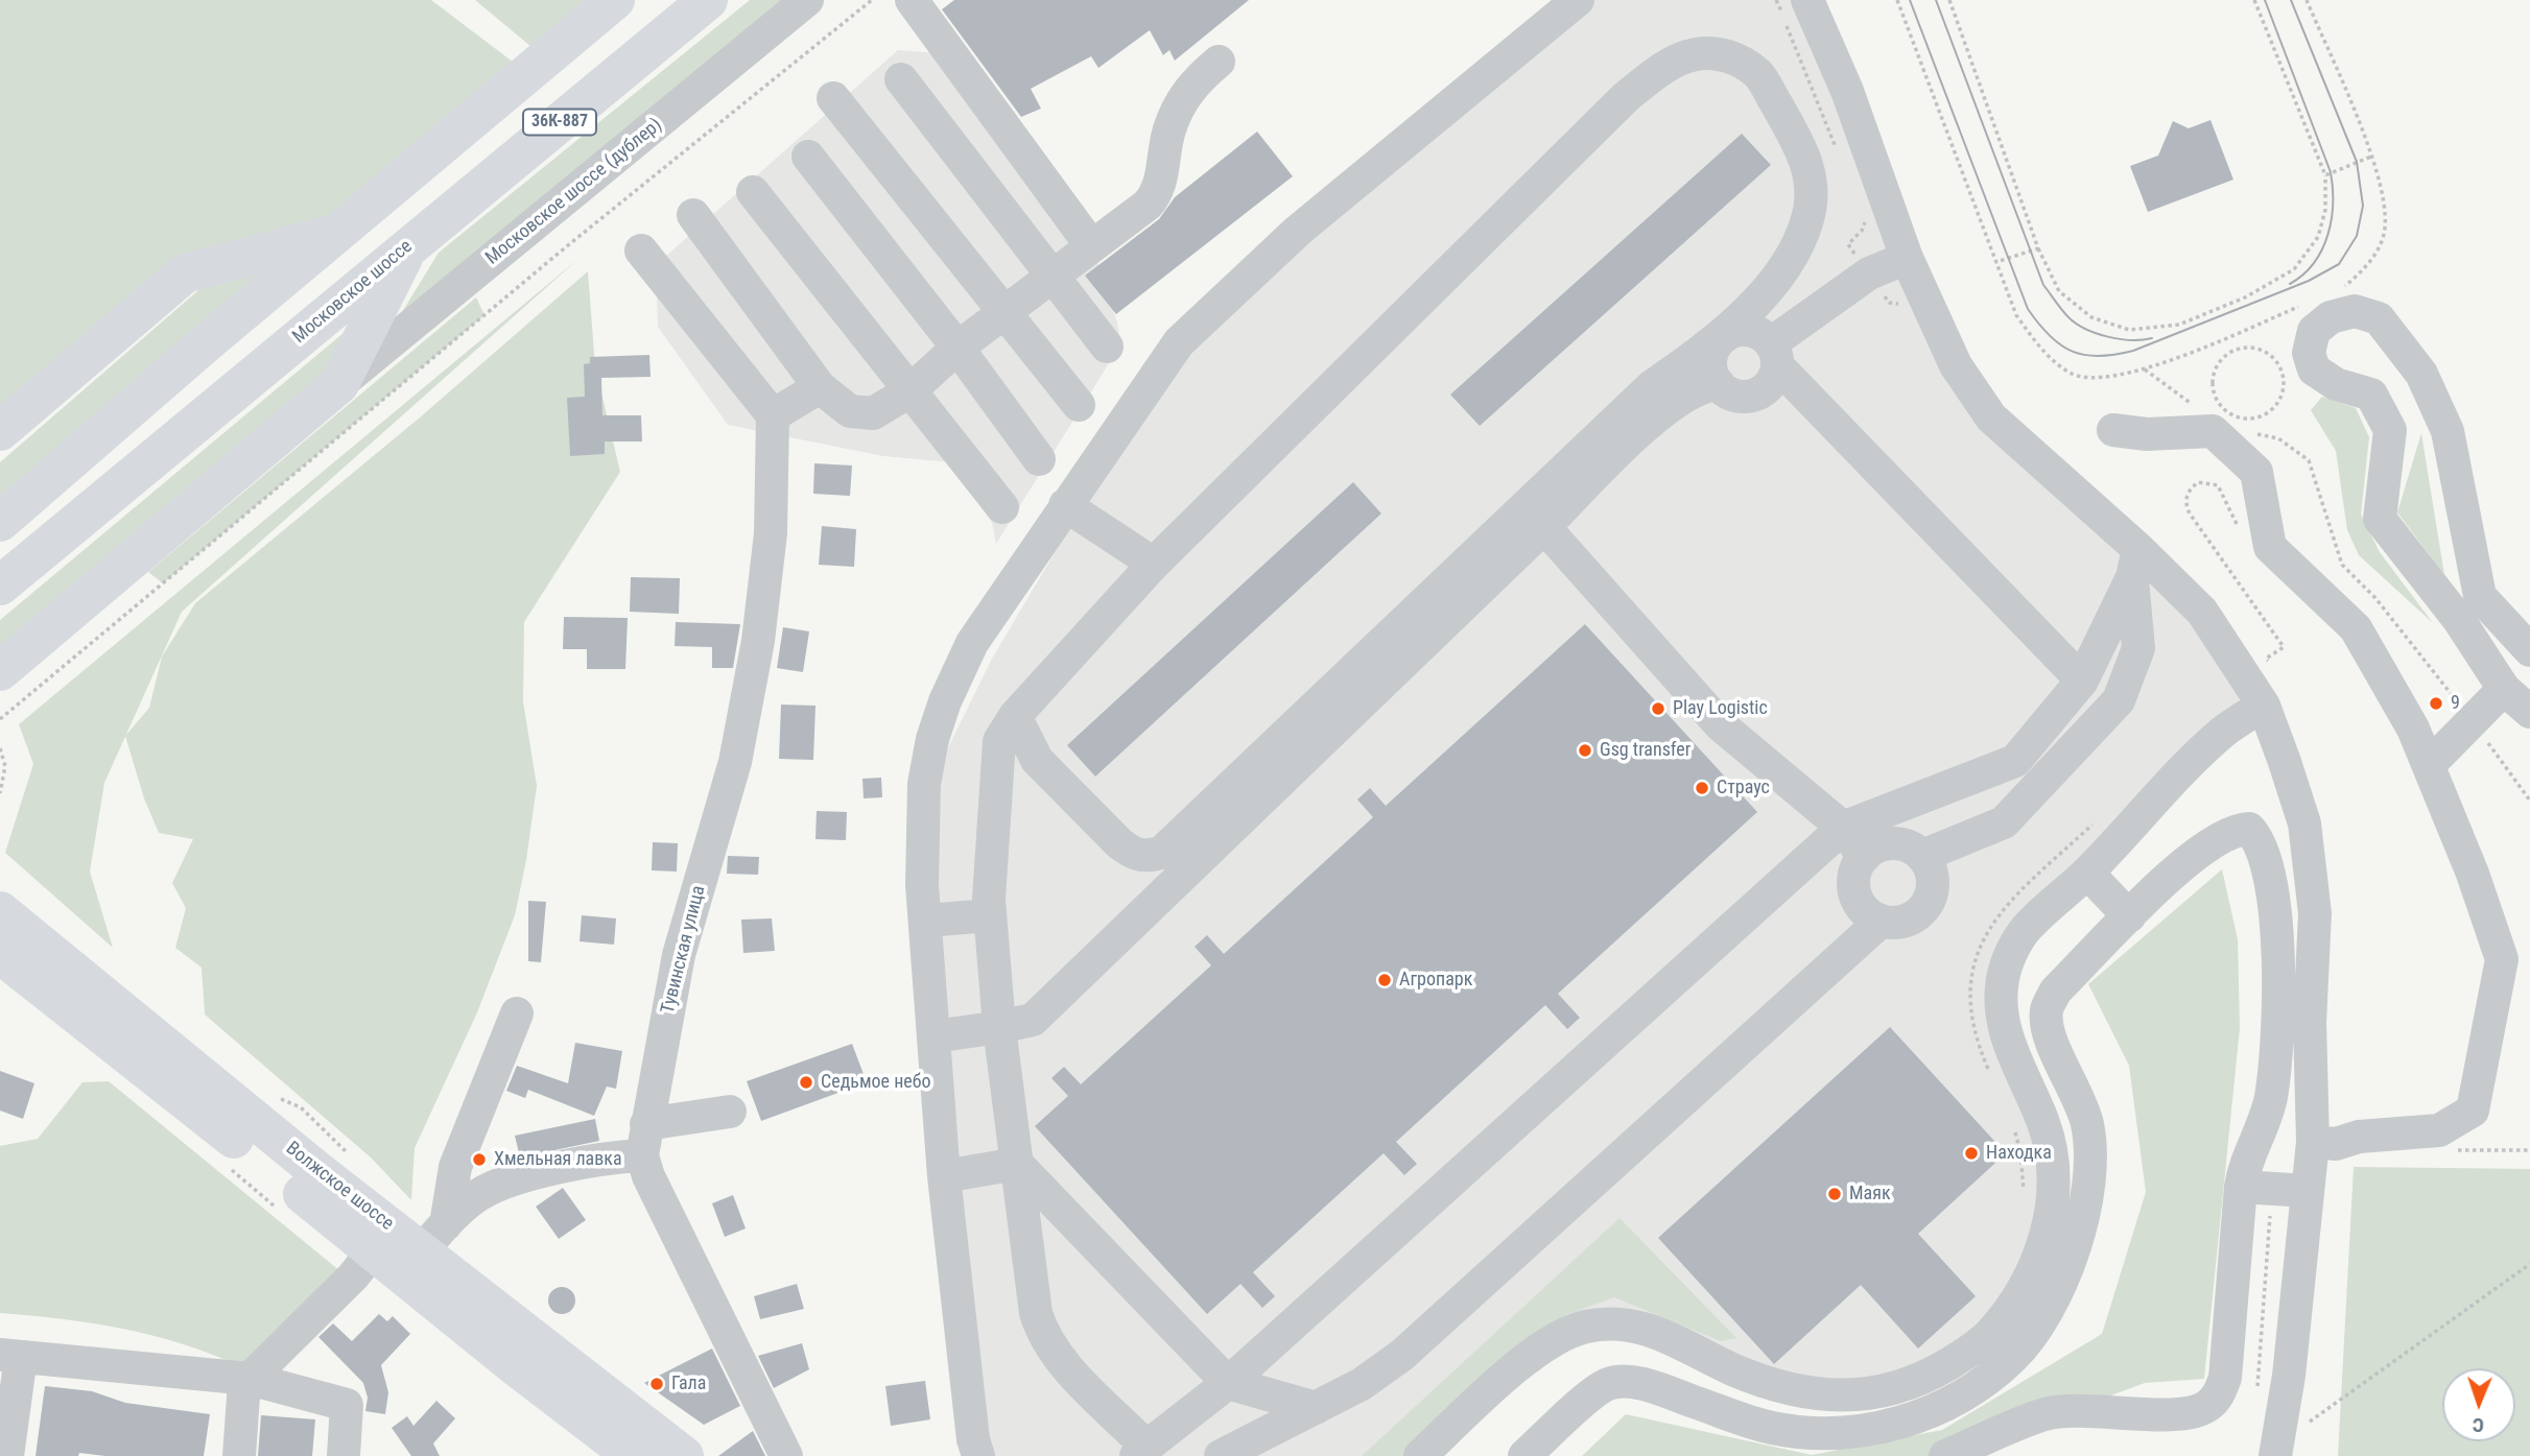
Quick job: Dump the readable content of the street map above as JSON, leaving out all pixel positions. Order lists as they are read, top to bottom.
{
  "streets": {
    "main road": ["36К-887", "Московское шоссе", "Волжское шоссе"],
    "street": ["Московское шоссе (дублер)", "Тувинская улица"]
  },
  "places": [
    "9",
    "Play Logistic",
    "Gsg transfer",
    "Страус",
    "Агропарк",
    "Седьмое небо",
    "Находка",
    "Хмельная лавка",
    "Маяк",
    "Гала"
  ],
  "north": "bottom"
}
